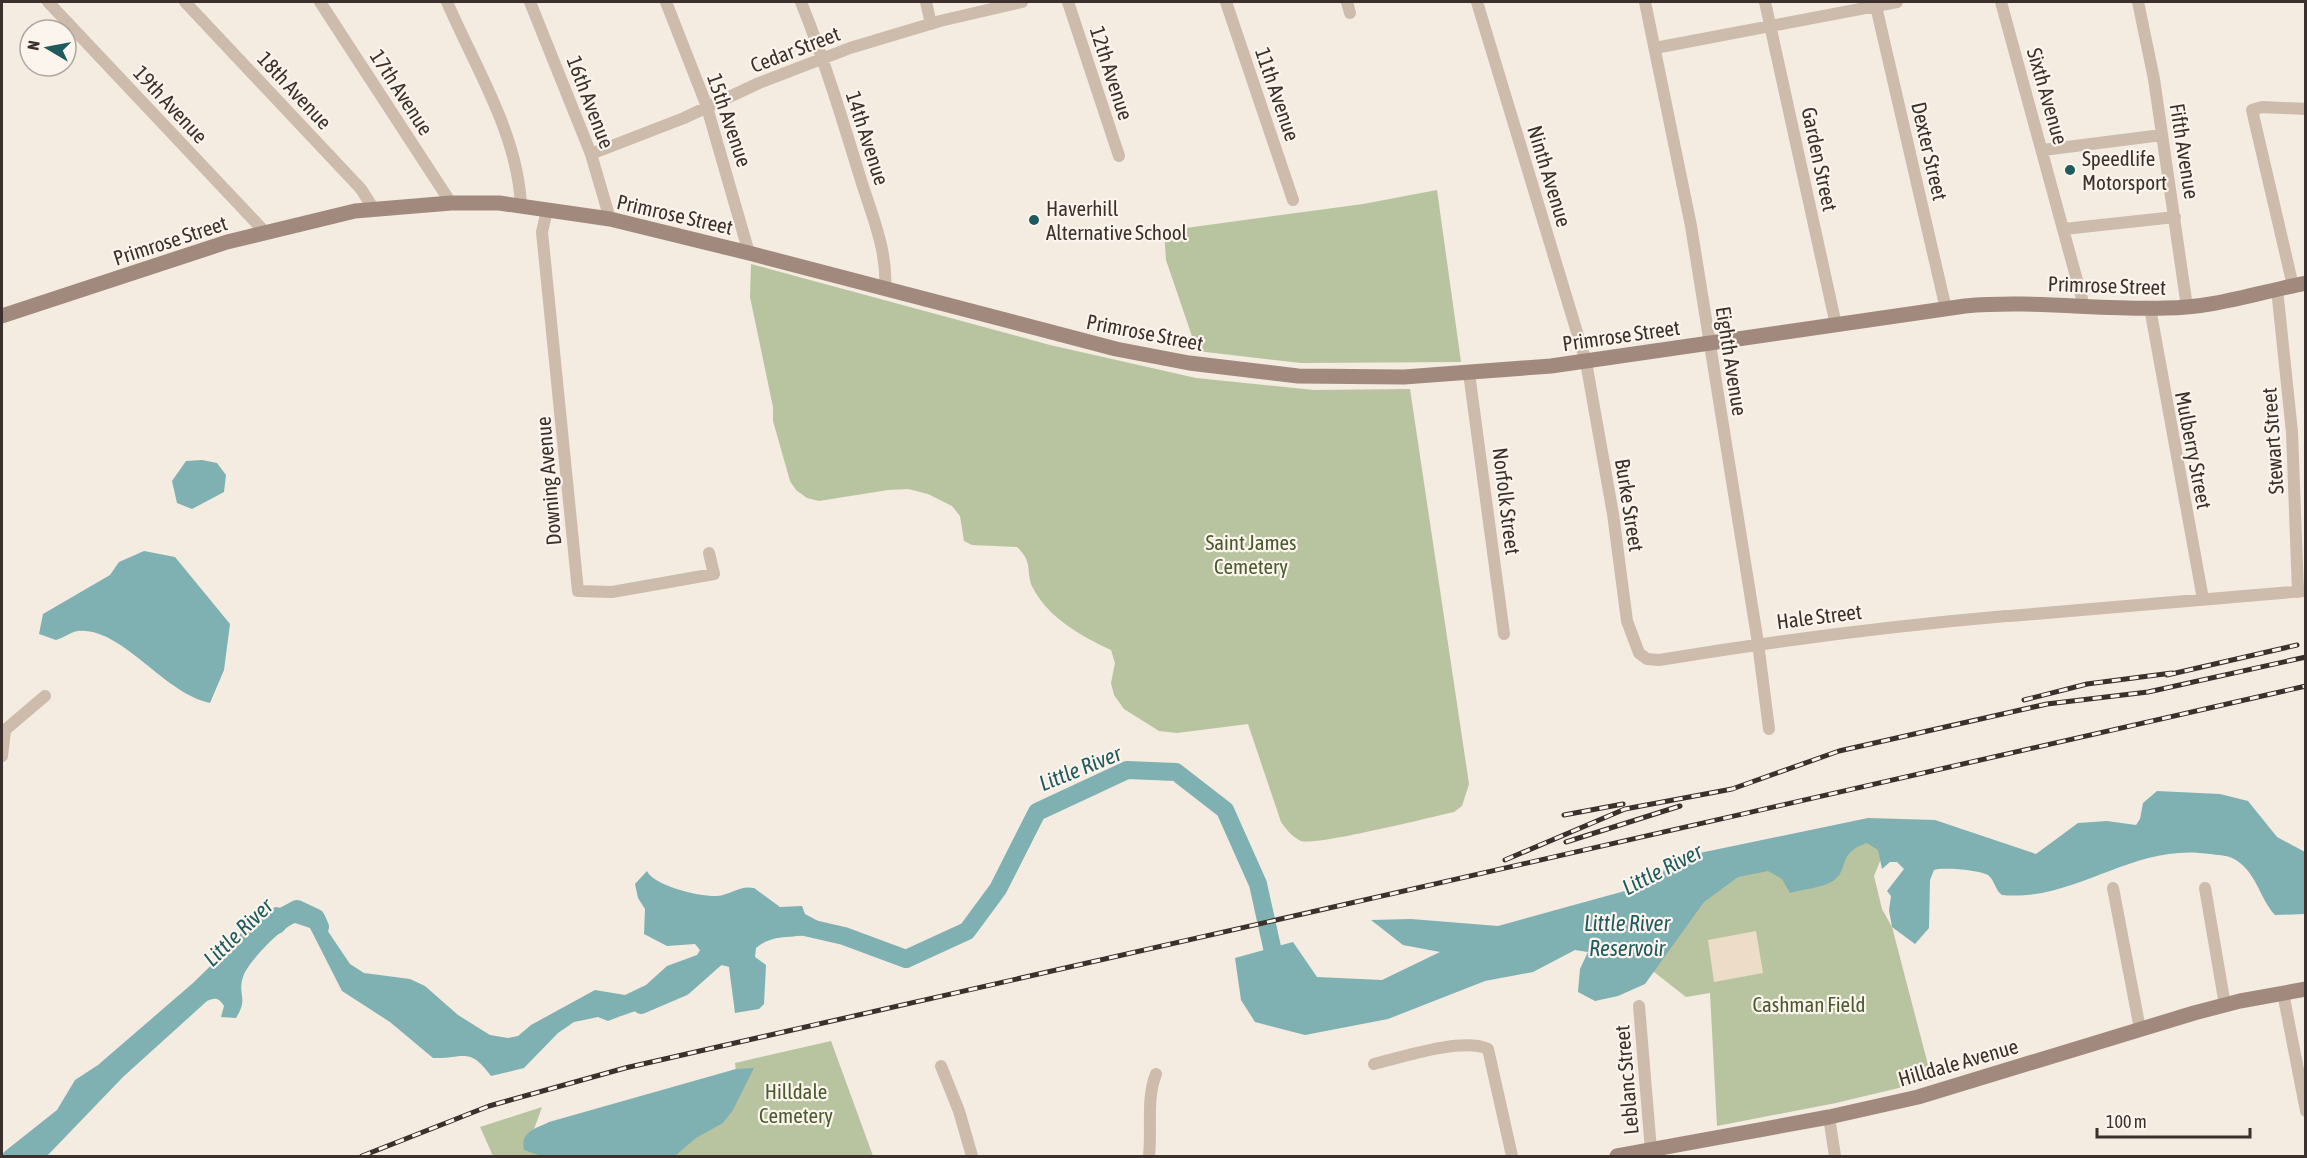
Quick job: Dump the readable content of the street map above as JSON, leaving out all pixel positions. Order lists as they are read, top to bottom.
{
  "streets": {
    "main road": ["Primrose Street", "Hilldale Avenue"],
    "street": [
      "Cedar Street",
      "12th Avenue",
      "18th Avenue",
      "17th Avenue",
      "11th Avenue",
      "Sixth Avenue",
      "16th Avenue",
      "19th Avenue",
      "15th Avenue",
      "14th Avenue",
      "Dexter Street",
      "Fifth Avenue",
      "Garden Street",
      "Ninth Avenue",
      "Eighth Avenue",
      "Stewart Street",
      "Mulberry Street",
      "Downing Avenue",
      "Norfolk Street",
      "Burke Street",
      "Hale Street",
      "Leblanc Street"
    ]
  },
  "crossings": [
    ["Cedar Street", "16th Avenue"],
    ["Cedar Street", "15th Avenue"],
    ["Cedar Street", "14th Avenue"],
    ["18th Avenue", "Primrose Street"],
    ["17th Avenue", "Primrose Street"],
    ["Sixth Avenue", "Primrose Street"],
    ["16th Avenue", "Primrose Street"],
    ["19th Avenue", "Primrose Street"],
    ["15th Avenue", "Primrose Street"],
    ["14th Avenue", "Primrose Street"],
    ["Dexter Street", "Primrose Street"],
    ["Fifth Avenue", "Primrose Street"],
    ["Garden Street", "Primrose Street"],
    ["Ninth Avenue", "Primrose Street"],
    ["Ninth Avenue", "Burke Street"],
    ["Primrose Street", "Eighth Avenue"],
    ["Primrose Street", "Stewart Street"],
    ["Primrose Street", "Mulberry Street"],
    ["Primrose Street", "Downing Avenue"],
    ["Primrose Street", "Norfolk Street"],
    ["Primrose Street", "Burke Street"],
    ["Eighth Avenue", "Hale Street"],
    ["Stewart Street", "Hale Street"],
    ["Mulberry Street", "Hale Street"],
    ["Burke Street", "Hale Street"],
    ["Hilldale Avenue", "Leblanc Street"]
  ],
  "water": ["Little River", "Little River Reservoir"],
  "parks": ["Saint James Cemetery", "Cashman Field", "Hilldale Cemetery"],
  "places": ["Speedlife Motorsport", "Haverhill Alternative School"],
  "scale_bar": "100 m",
  "north": "left"
}
